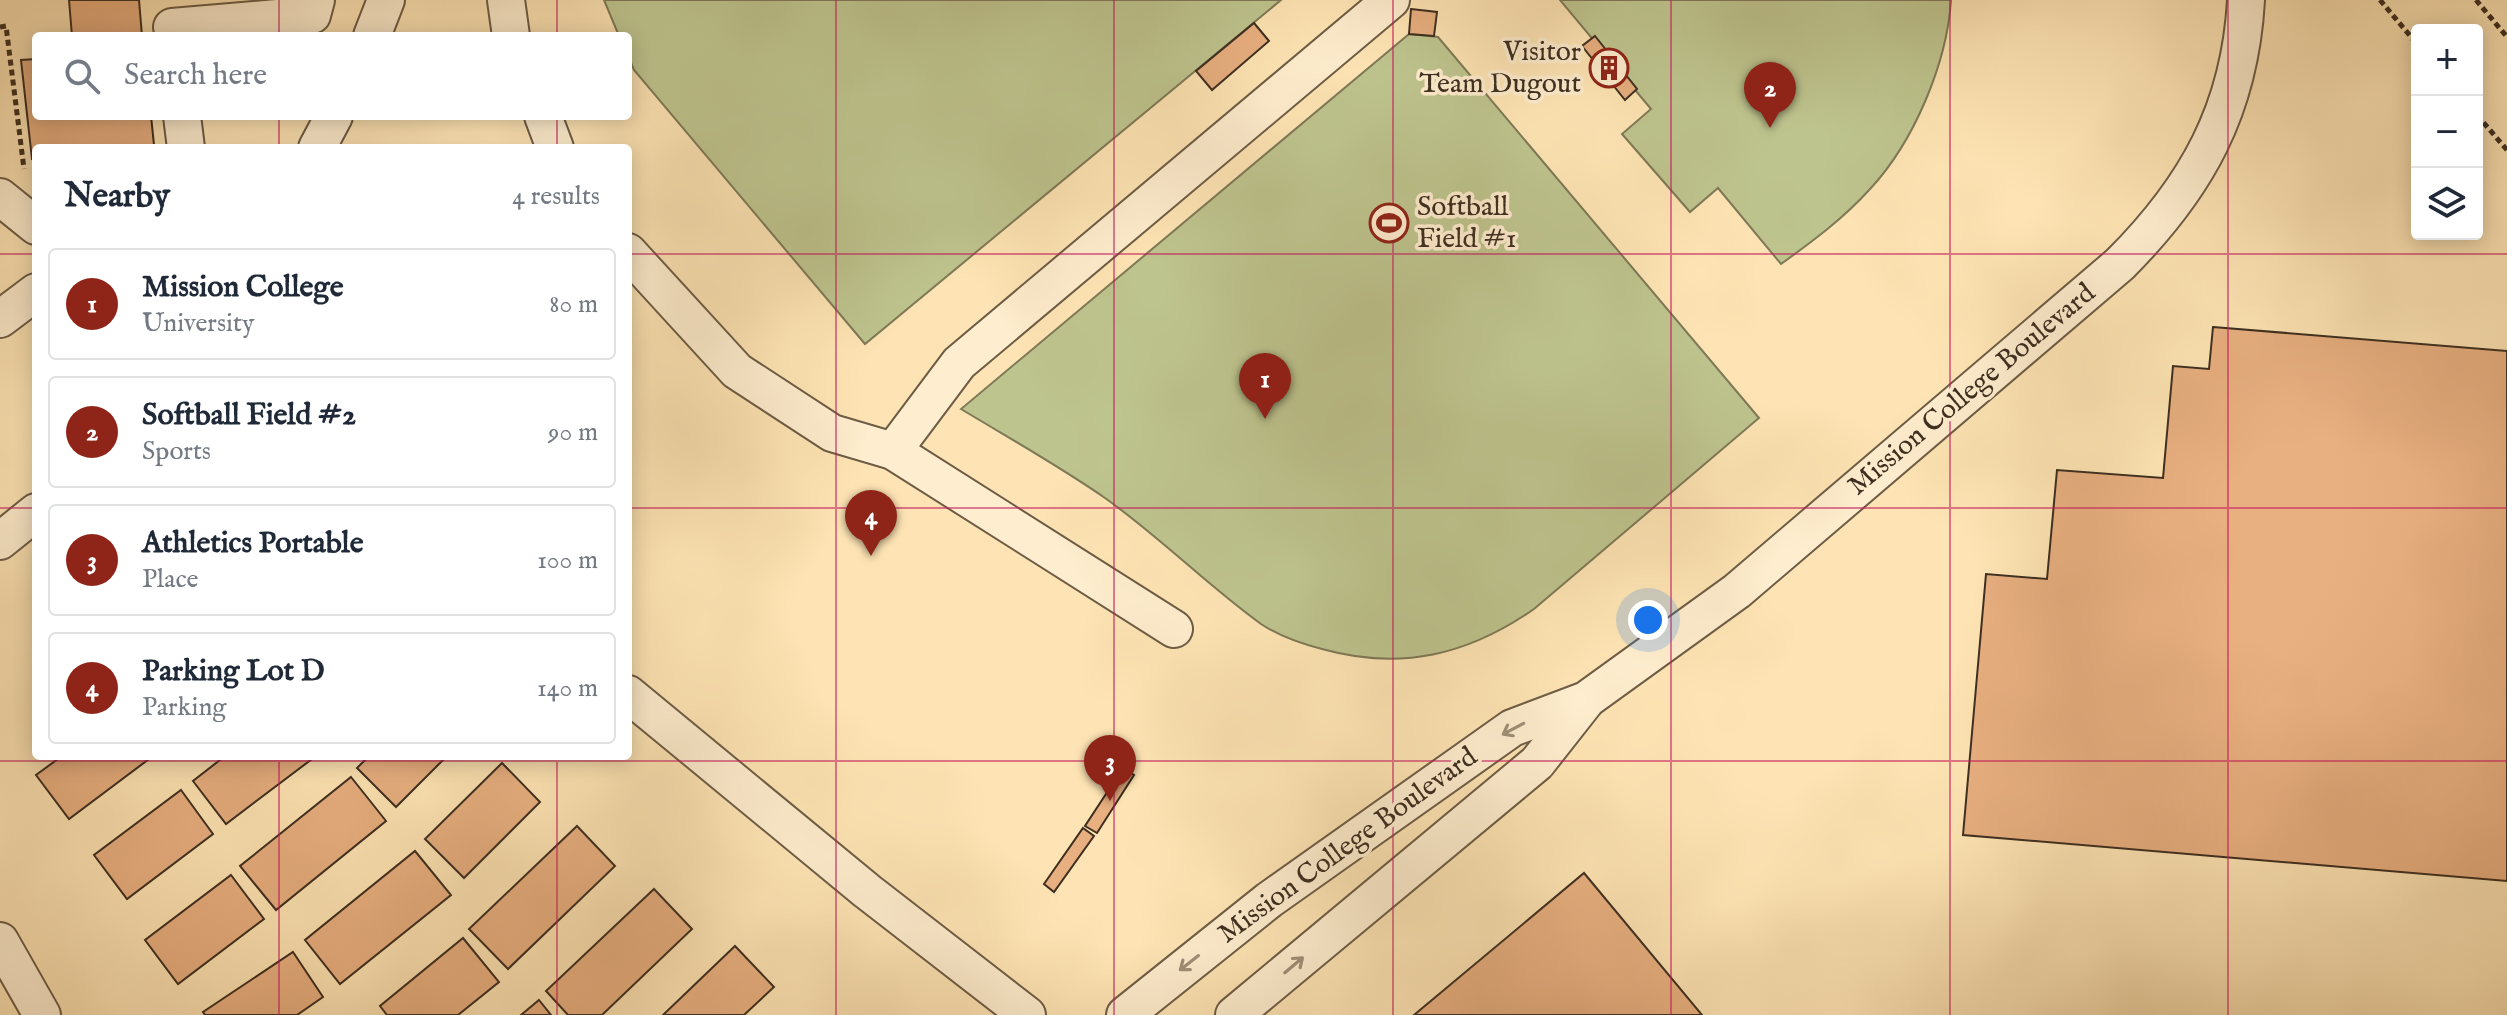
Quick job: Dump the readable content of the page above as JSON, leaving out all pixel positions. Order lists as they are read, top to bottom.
{
  "streets": {
    "street": ["Mission College Boulevard"]
  },
  "places": {
    "building": ["Visitor Team Dugout"],
    "sports": ["Softball Field #1"]
  },
  "page": {
    "map_buttons": ["+", "−"],
    "search": "Search here",
    "pins": [
      "2",
      "1",
      "4",
      "3"
    ],
    "heading": ["Nearby", "4 results"],
    "list": [
      {
        "mark": "1",
        "name": "Mission College",
        "note": "University",
        "value": "80 m"
      },
      {
        "mark": "2",
        "name": "Softball Field #2",
        "note": "Sports",
        "value": "90 m"
      },
      {
        "mark": "3",
        "name": "Athletics Portable",
        "note": "Place",
        "value": "100 m"
      },
      {
        "mark": "4",
        "name": "Parking Lot D",
        "note": "Parking",
        "value": "140 m"
      }
    ]
  }
}
